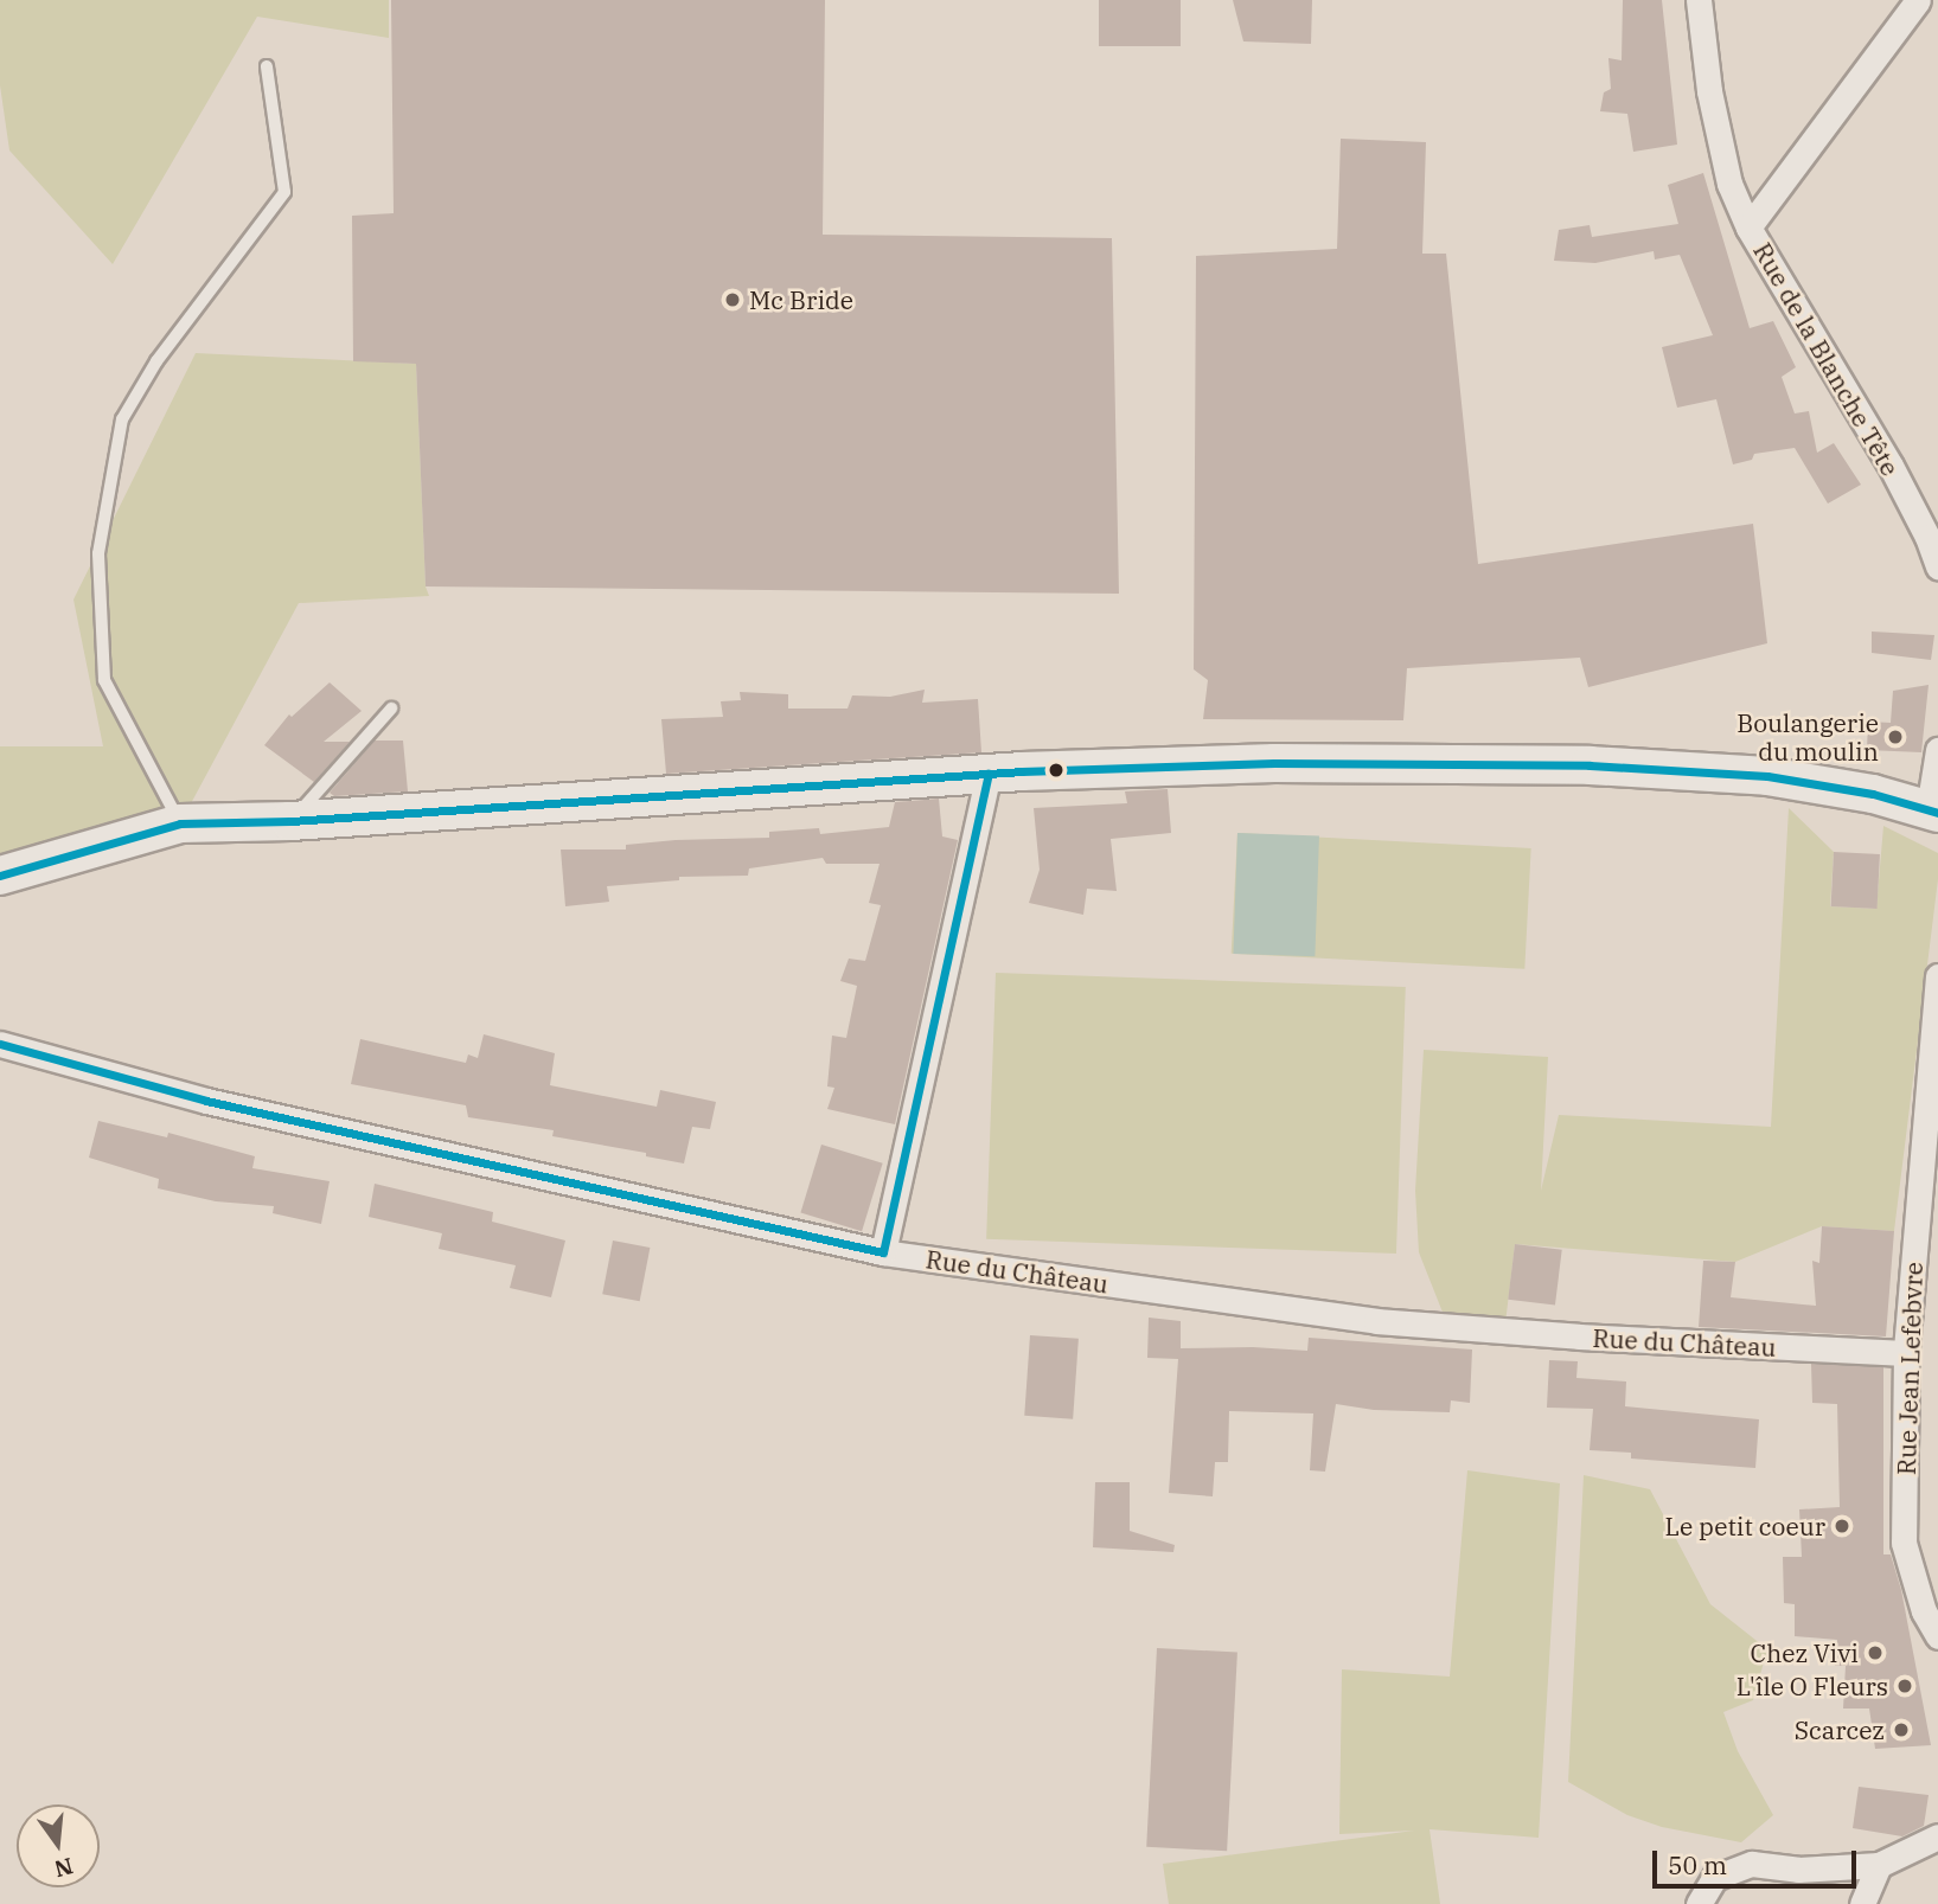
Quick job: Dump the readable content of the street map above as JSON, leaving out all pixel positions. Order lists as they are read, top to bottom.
{
  "streets": {
    "street": ["Rue de la Blanche Tête", "Rue du Château", "Rue Jean Lefebvre"]
  },
  "crossings": [
    ["Rue du Château", "Rue Jean Lefebvre"]
  ],
  "places": [
    "Mc Bride",
    "Boulangerie du moulin",
    "Le petit coeur",
    "Chez Vivi",
    "L'île O Fleurs",
    "Scarcez"
  ],
  "scale_bar": "50 m",
  "north": "bottom"
}
